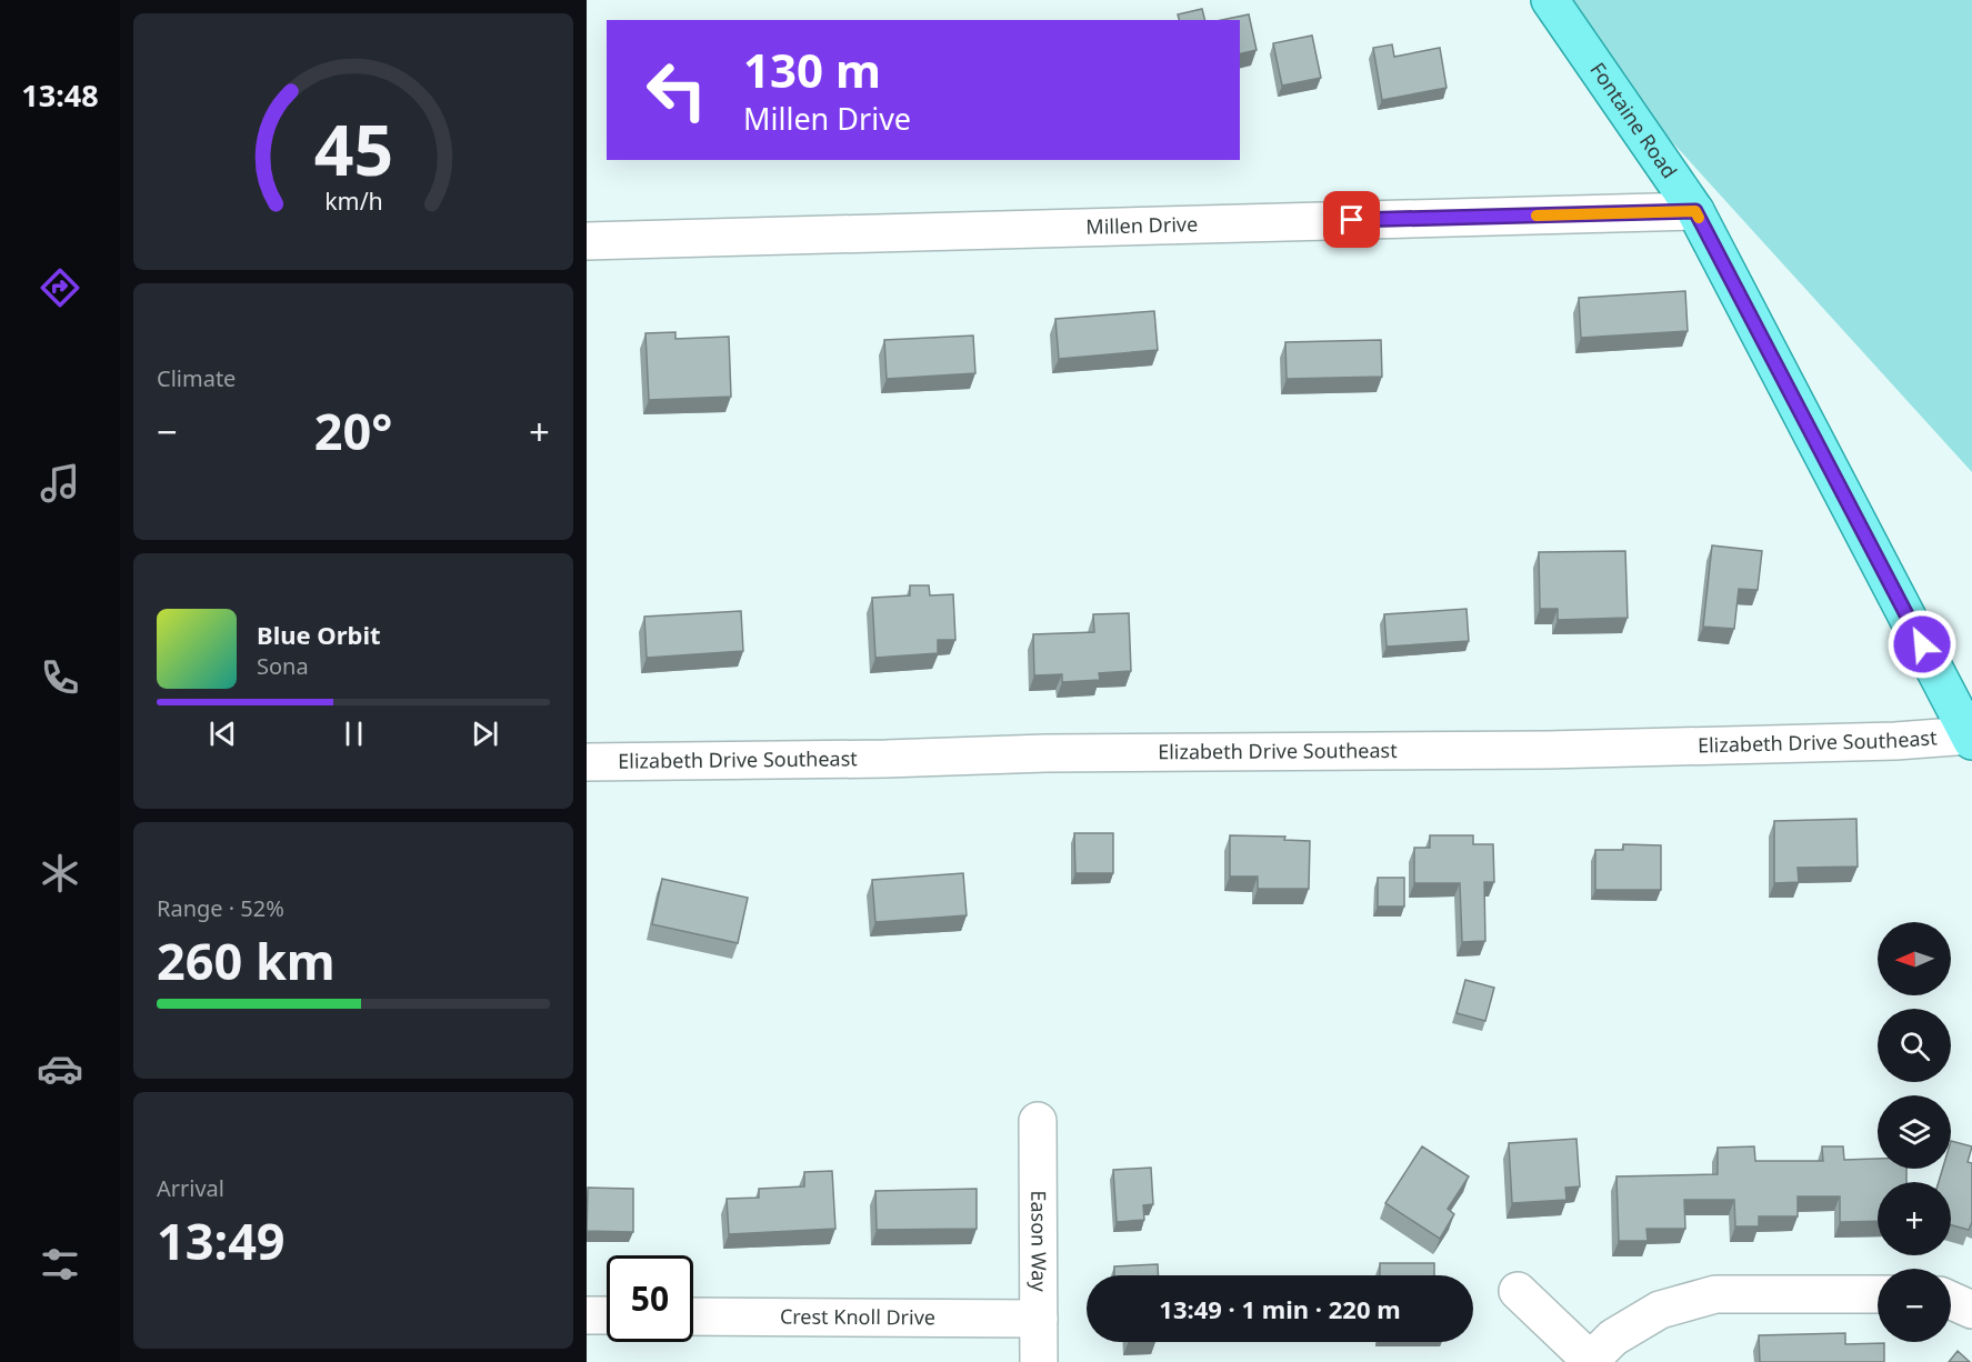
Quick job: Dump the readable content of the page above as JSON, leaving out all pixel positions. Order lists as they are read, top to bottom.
{
  "streets": {
    "main road": ["Fontaine Road"],
    "street": [
      "Millen Drive",
      "Elizabeth Drive Southeast",
      "Eason Way",
      "Crest Knoll Drive"
    ]
  },
  "crossings": [
    ["Fontaine Road", "Millen Drive"],
    ["Fontaine Road", "Elizabeth Drive Southeast"],
    ["Eason Way", "Crest Knoll Drive"]
  ],
  "north": "left",
  "page": {
    "tabs": "13:48",
    "turn": ["130 m", "Millen Drive"],
    "tile": [
      "Climate",
      ["Range · 52%", "260 km"],
      ["Arrival", "13:49"]
    ],
    "heat": ["−", "20°", "+"],
    "song": ["Blue Orbit", "Sona"],
    "map_buttons": ["+", "−"],
    "limit": "50",
    "trip": "13:49 · 1 min · 220 m",
    "gauge": ["45", "km/h"]
  }
}
